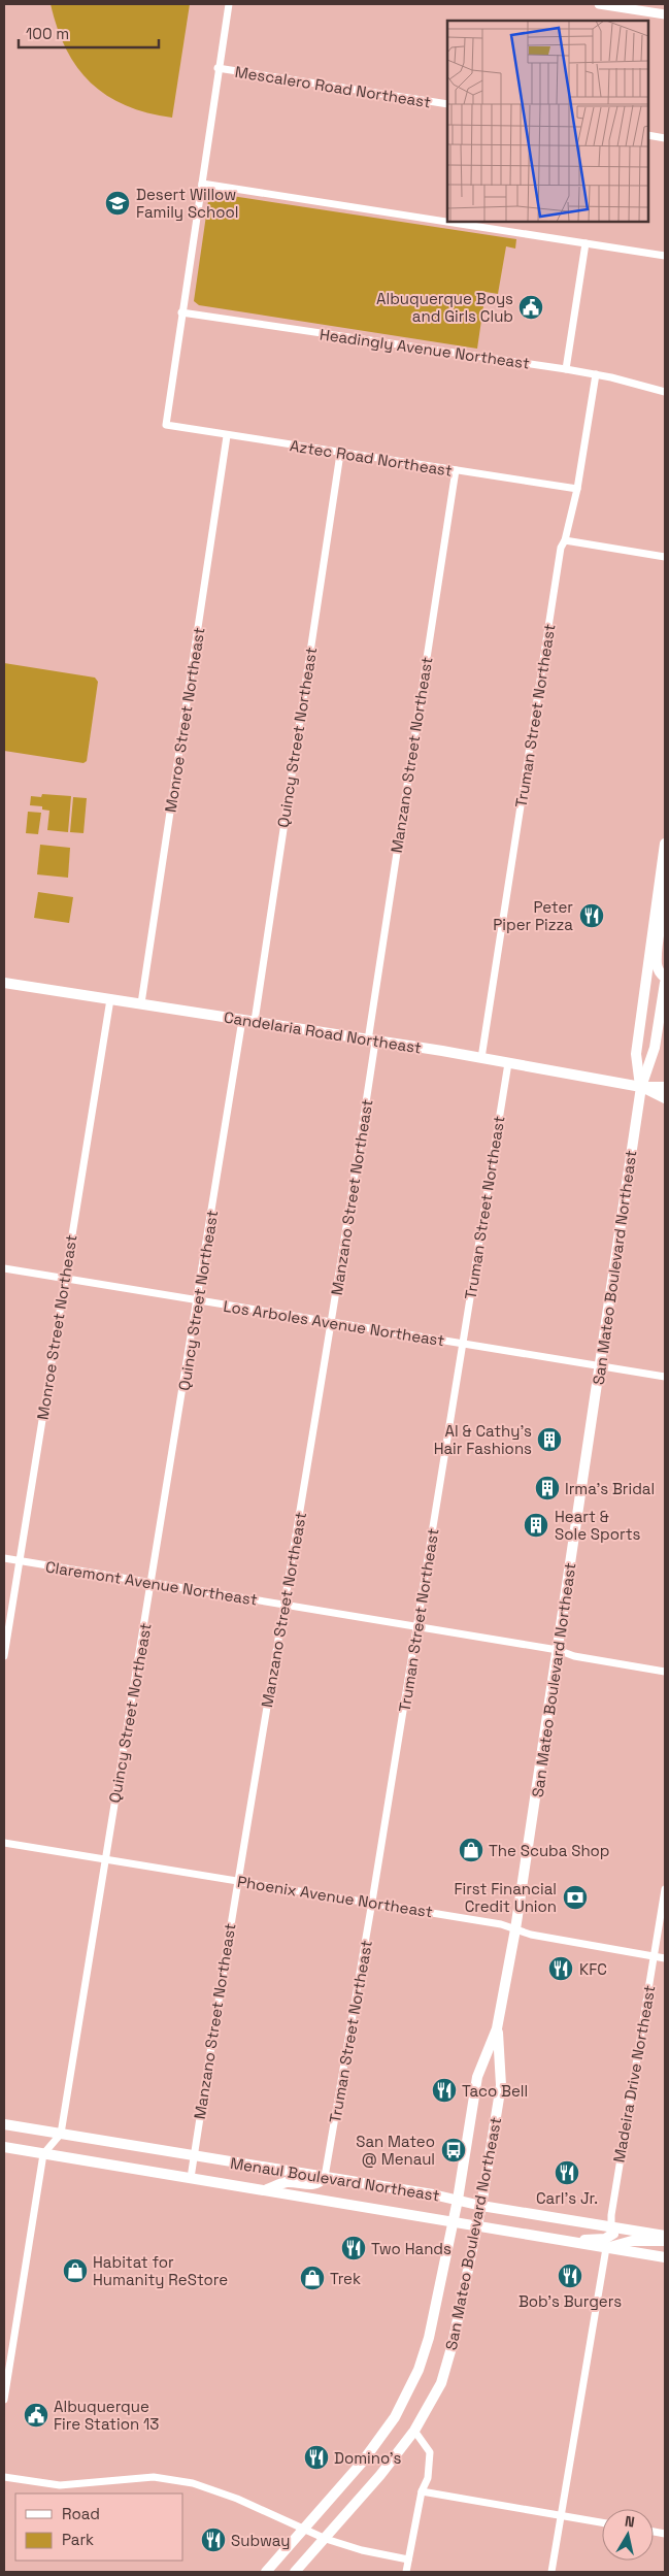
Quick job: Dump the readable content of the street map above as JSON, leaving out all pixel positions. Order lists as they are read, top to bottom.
{
  "streets": {
    "main road": ["Candelaria Road Northeast", "San Mateo Boulevard Northeast", "Menaul Boulevard Northeast"],
    "street": [
      "Mescalero Road Northeast",
      "Headingly Avenue Northeast",
      "Aztec Road Northeast",
      "Truman Street Northeast",
      "Monroe Street Northeast",
      "Quincy Street Northeast",
      "Manzano Street Northeast",
      "Los Arboles Avenue Northeast",
      "Claremont Avenue Northeast",
      "Phoenix Avenue Northeast",
      "Madeira Drive Northeast"
    ]
  },
  "crossings": [
    ["Headingly Avenue Northeast", "Aztec Road Northeast"],
    ["Headingly Avenue Northeast", "Truman Street Northeast"],
    ["Aztec Road Northeast", "Truman Street Northeast"],
    ["Aztec Road Northeast", "Monroe Street Northeast"],
    ["Aztec Road Northeast", "Quincy Street Northeast"],
    ["Aztec Road Northeast", "Manzano Street Northeast"],
    ["Truman Street Northeast", "Candelaria Road Northeast"],
    ["Truman Street Northeast", "Los Arboles Avenue Northeast"],
    ["Truman Street Northeast", "Claremont Avenue Northeast"],
    ["Truman Street Northeast", "Phoenix Avenue Northeast"],
    ["Truman Street Northeast", "Menaul Boulevard Northeast"],
    ["Monroe Street Northeast", "Candelaria Road Northeast"],
    ["Monroe Street Northeast", "Los Arboles Avenue Northeast"],
    ["Monroe Street Northeast", "Claremont Avenue Northeast"],
    ["Quincy Street Northeast", "Candelaria Road Northeast"],
    ["Quincy Street Northeast", "Los Arboles Avenue Northeast"],
    ["Quincy Street Northeast", "Claremont Avenue Northeast"],
    ["Quincy Street Northeast", "Phoenix Avenue Northeast"],
    ["Quincy Street Northeast", "Menaul Boulevard Northeast"],
    ["Manzano Street Northeast", "Candelaria Road Northeast"],
    ["Manzano Street Northeast", "Los Arboles Avenue Northeast"],
    ["Manzano Street Northeast", "Claremont Avenue Northeast"],
    ["Manzano Street Northeast", "Phoenix Avenue Northeast"],
    ["Manzano Street Northeast", "Menaul Boulevard Northeast"],
    ["Candelaria Road Northeast", "San Mateo Boulevard Northeast"],
    ["San Mateo Boulevard Northeast", "Los Arboles Avenue Northeast"],
    ["San Mateo Boulevard Northeast", "Claremont Avenue Northeast"],
    ["San Mateo Boulevard Northeast", "Phoenix Avenue Northeast"],
    ["San Mateo Boulevard Northeast", "Menaul Boulevard Northeast"],
    ["Phoenix Avenue Northeast", "Madeira Drive Northeast"],
    ["Madeira Drive Northeast", "Menaul Boulevard Northeast"]
  ],
  "places": {
    "school or university": ["Desert Willow Family School"],
    "public building": ["Albuquerque Boys and Girls Club", "Albuquerque Fire Station 13"],
    "restaurant": [
      "Peter Piper Pizza",
      "KFC",
      "Taco Bell",
      "Carl's Jr.",
      "Two Hands",
      "Bob's Burgers",
      "Domino's",
      "Subway"
    ],
    "building": ["Al & Cathy's Hair Fashions", "Irma's Bridal", "Heart & Sole Sports"],
    "shop": ["The Scuba Shop", "Habitat for Humanity ReStore", "Trek"],
    "bank": ["First Financial Credit Union"],
    "bus stop": ["San Mateo @ Menaul"]
  },
  "legend": ["Road", "Park"],
  "scale_bar": "100 m",
  "north": "top"
}
